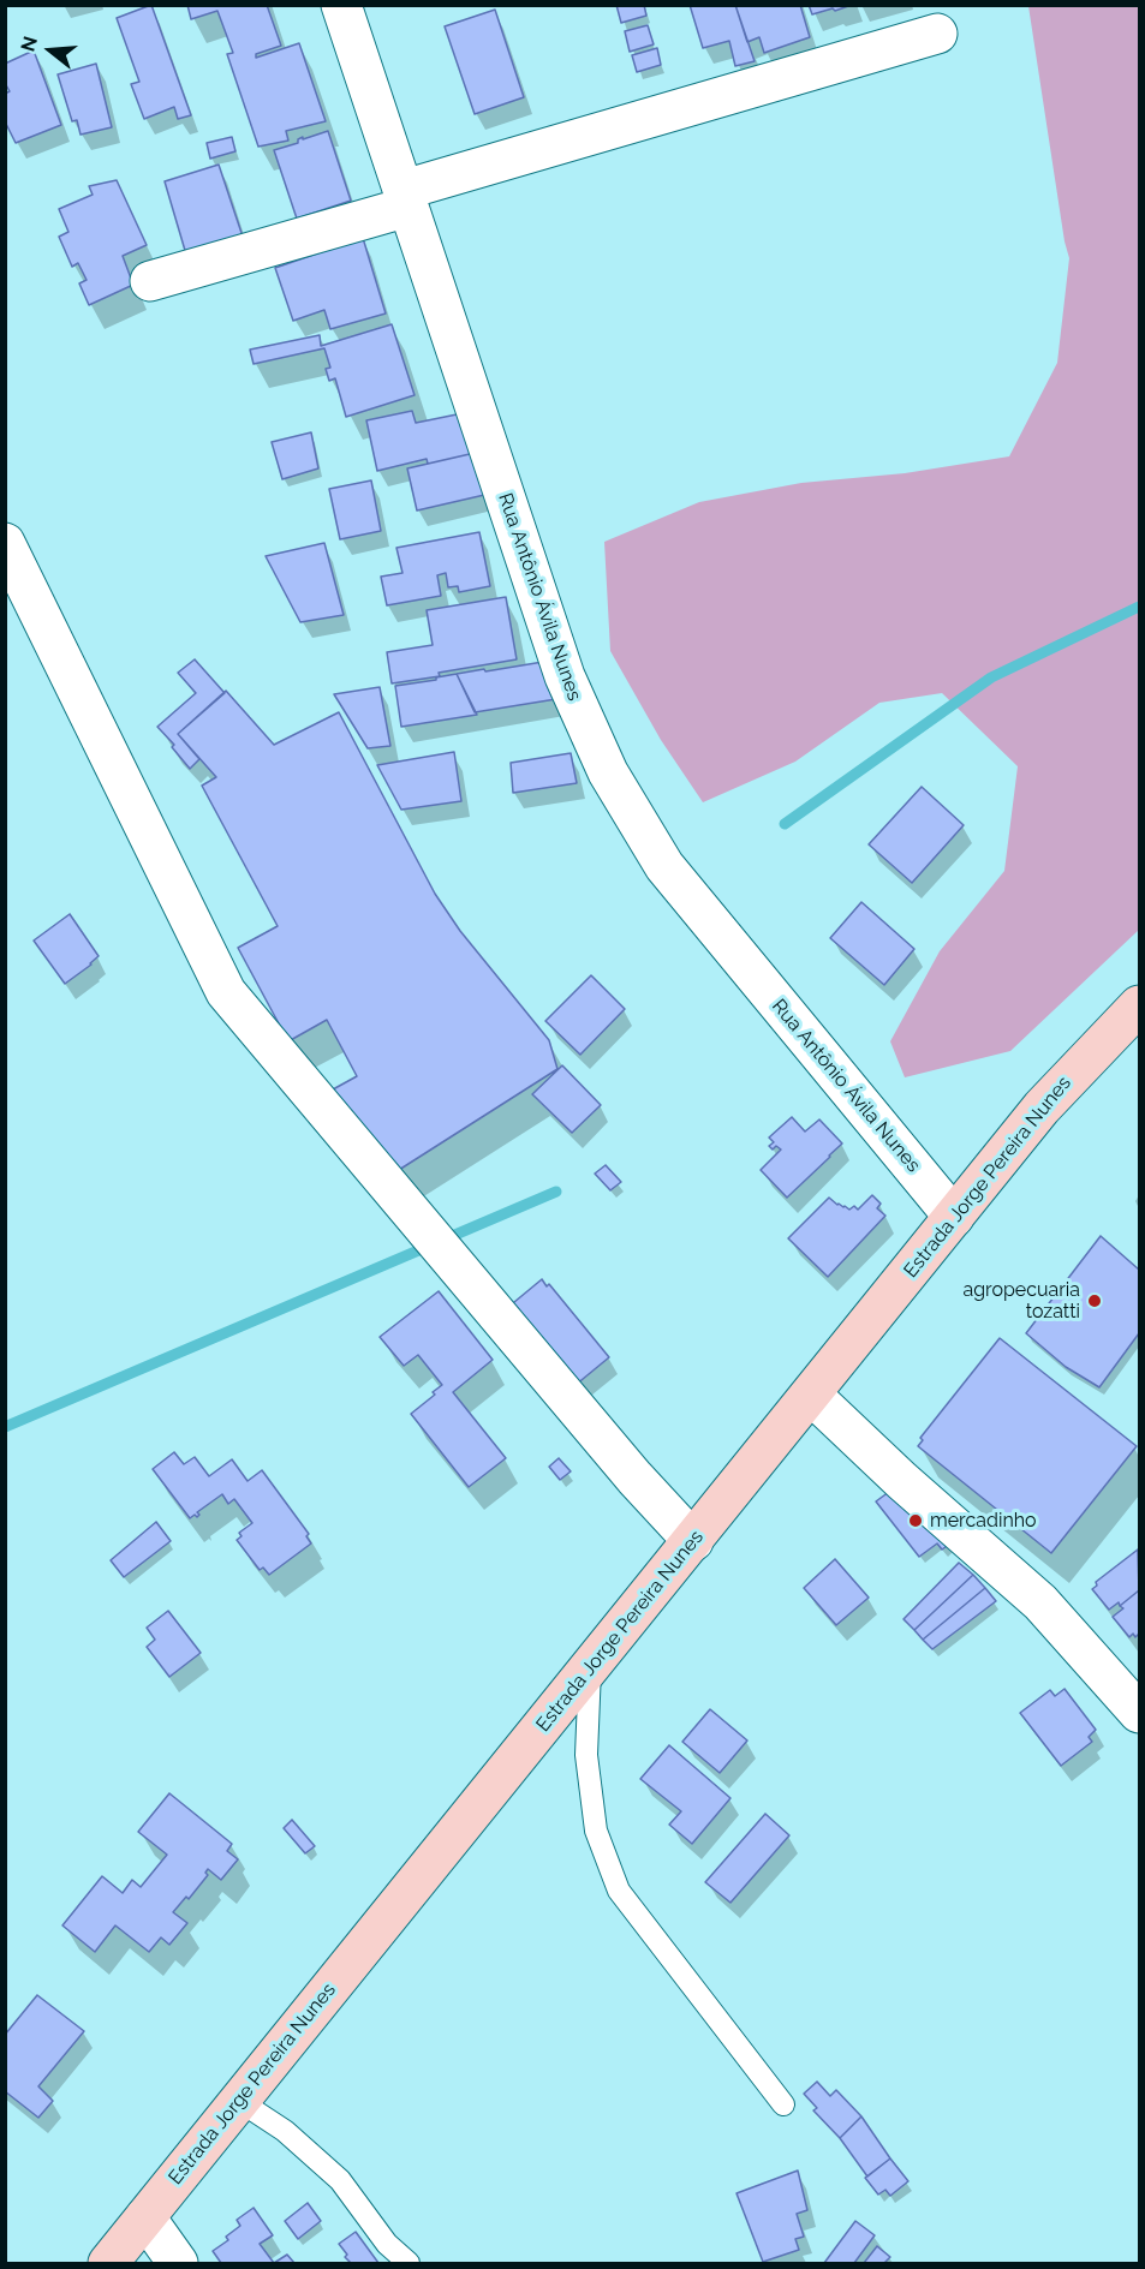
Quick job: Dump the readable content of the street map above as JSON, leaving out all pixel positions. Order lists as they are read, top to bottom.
{
  "streets": {
    "street": ["Rua Antônio Ávila Nunes", "Estrada Jorge Pereira Nunes"]
  },
  "crossings": [
    ["Rua Antônio Ávila Nunes", "Estrada Jorge Pereira Nunes"]
  ],
  "places": ["agropecuaria tozatti", "mercadinho"],
  "north": "left"
}
